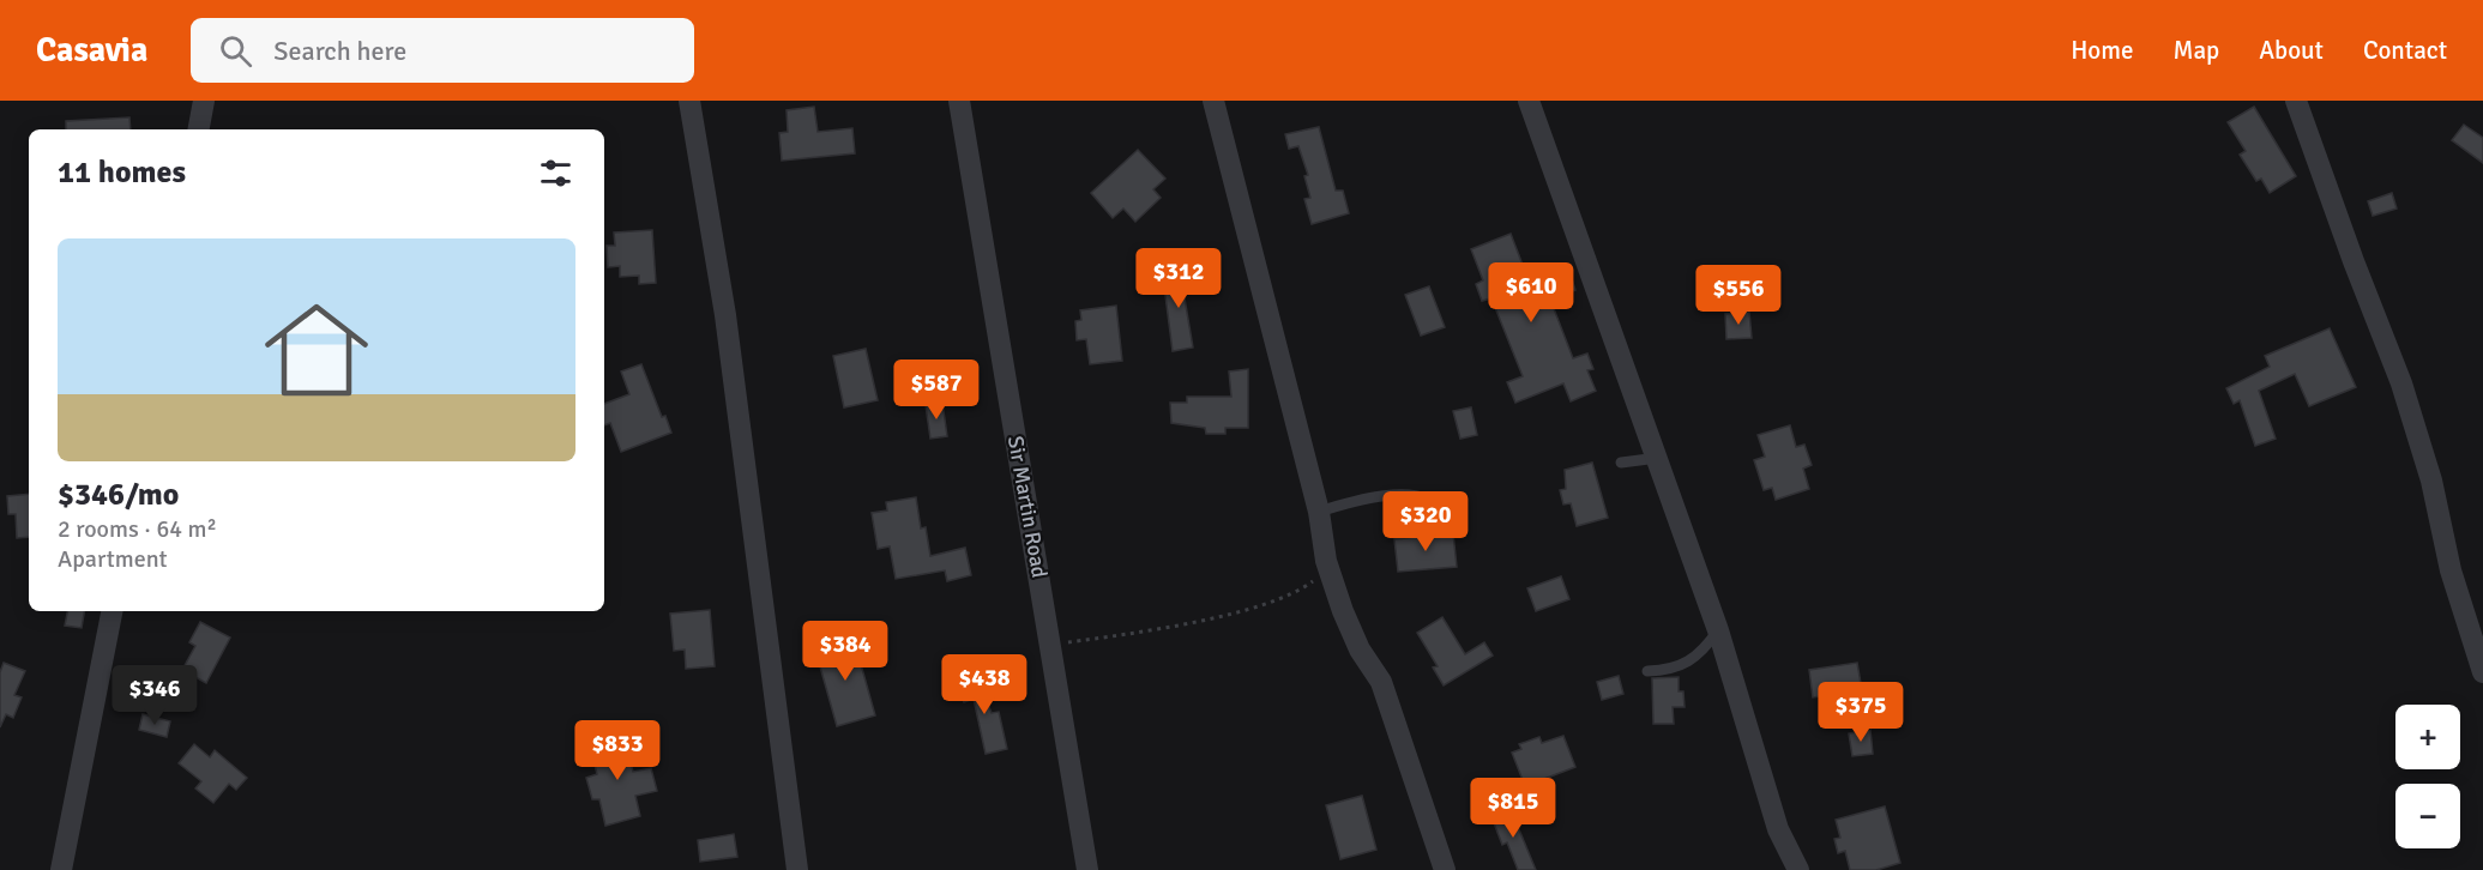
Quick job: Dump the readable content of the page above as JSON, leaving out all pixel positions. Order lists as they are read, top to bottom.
{
  "streets": {
    "street": ["Sir Martin Road"]
  },
  "page": {
    "header": "Casavia",
    "search": "Search here",
    "nav": [
      "Home",
      "Map",
      "About",
      "Contact"
    ],
    "heading": "11 homes",
    "list": [
      {
        "name": "$346/mo",
        "note": "2 rooms · 64 m² · Apartment"
      }
    ],
    "price": [
      "$312",
      "$610",
      "$556",
      "$587",
      "$320",
      "$384",
      "$438",
      "$346",
      "$375",
      "$833",
      "$815"
    ],
    "map_buttons": ["+", "−"]
  }
}
